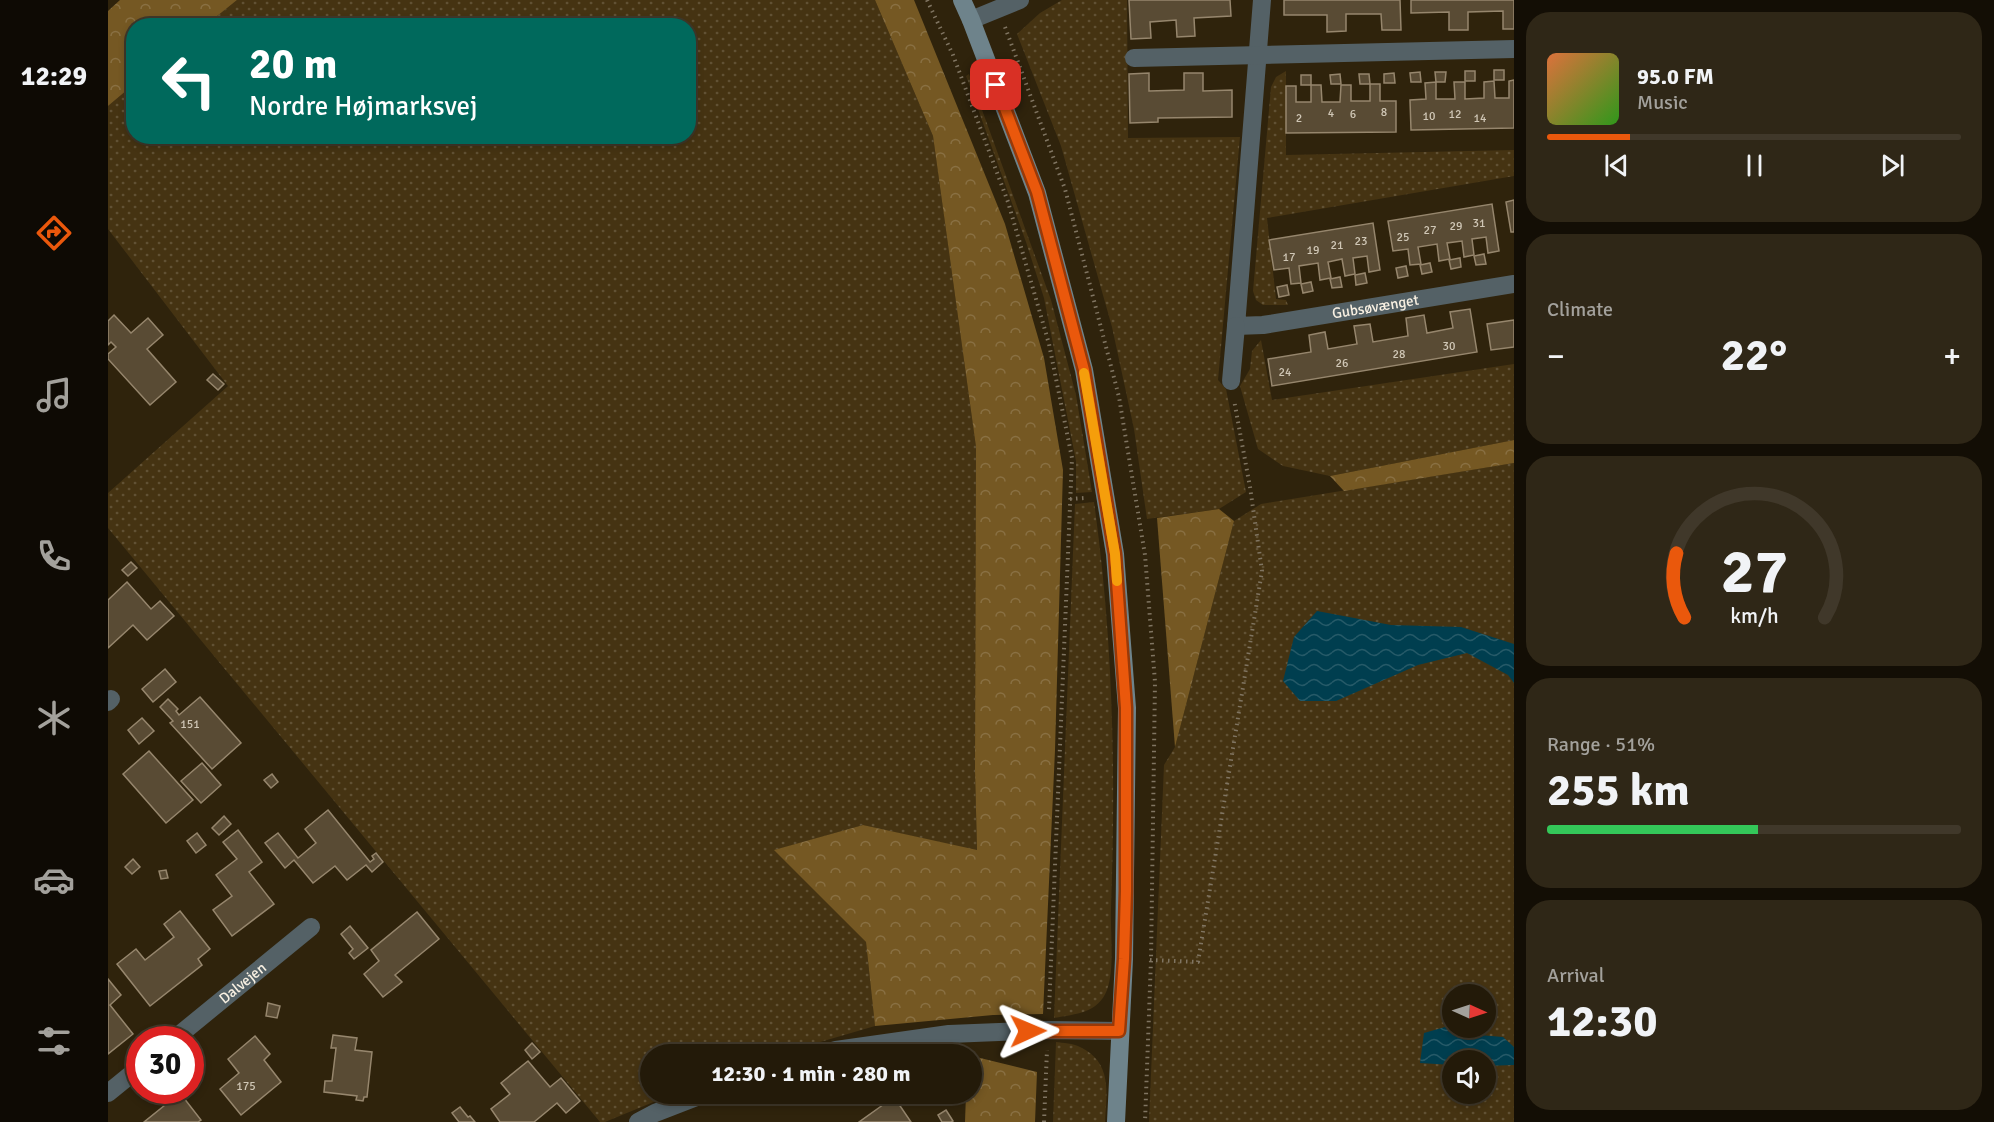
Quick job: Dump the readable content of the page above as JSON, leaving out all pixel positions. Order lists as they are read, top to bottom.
{
  "streets": {
    "street": ["Gubsøvænget", "Dalvejen"]
  },
  "house_numbers": [
    "8",
    "4",
    "6",
    "12",
    "10",
    "2",
    "14",
    "31",
    "29",
    "27",
    "25",
    "23",
    "21",
    "19",
    "17",
    "30",
    "28",
    "26",
    "24",
    "151",
    "175"
  ],
  "north": "right",
  "page": {
    "tabs": "12:29",
    "turn": ["20 m", "Nordre Højmarksvej"],
    "song": ["95.0 FM", "Music"],
    "tile": [
      "Climate",
      ["Range · 51%", "255 km"],
      ["Arrival", "12:30"]
    ],
    "heat": ["−", "22°", "+"],
    "limit": "30",
    "trip": "12:30 · 1 min · 280 m",
    "gauge": ["27", "km/h"]
  }
}
